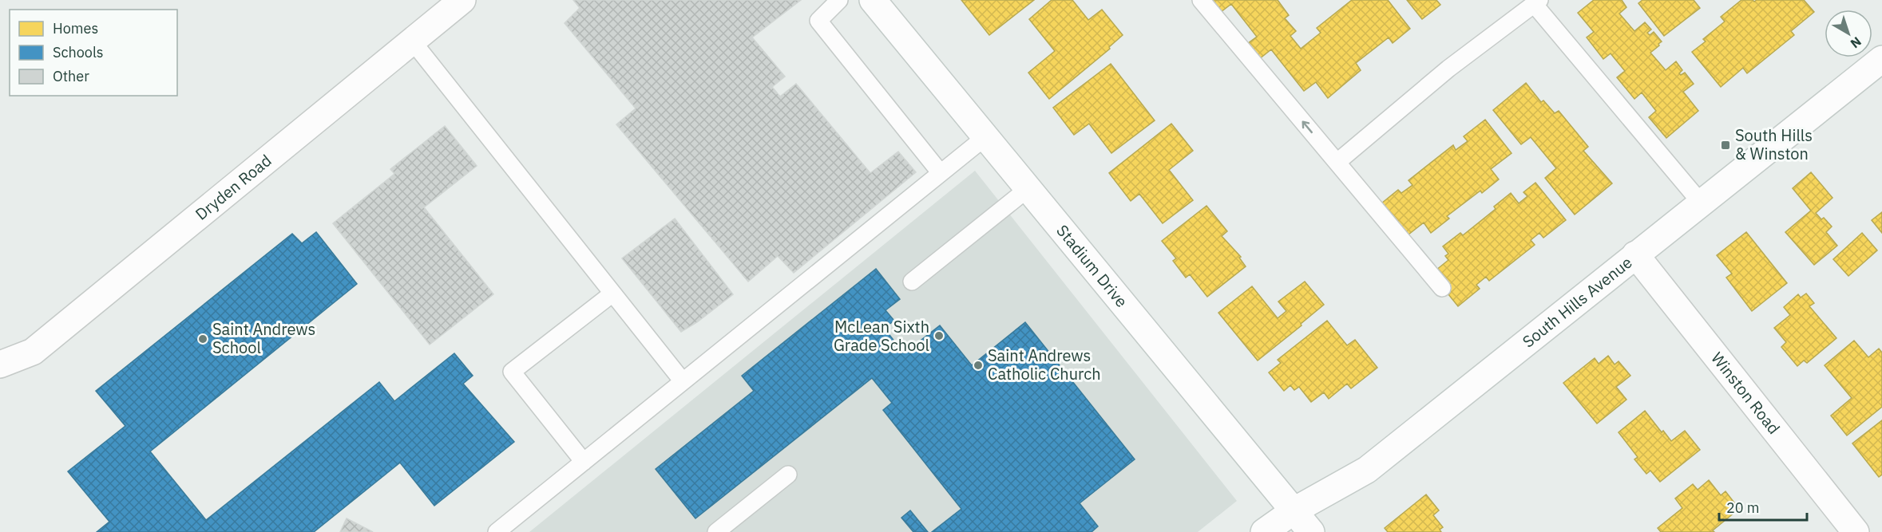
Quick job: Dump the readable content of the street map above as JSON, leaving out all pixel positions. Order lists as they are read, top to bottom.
{
  "streets": {
    "street": [
      "Dryden Road",
      "Stadium Drive",
      "South Hills Avenue",
      "Winston Road"
    ]
  },
  "crossings": [
    ["Stadium Drive", "South Hills Avenue"],
    ["South Hills Avenue", "Winston Road"]
  ],
  "places": {
    "transit": ["South Hills & Winston"],
    "other": ["McLean Sixth Grade School", "Saint Andrews School", "Saint Andrews Catholic Church"]
  },
  "legend": ["Homes", "Schools", "Other"],
  "scale_bar": "20 m",
  "north": "bottom right"
}
